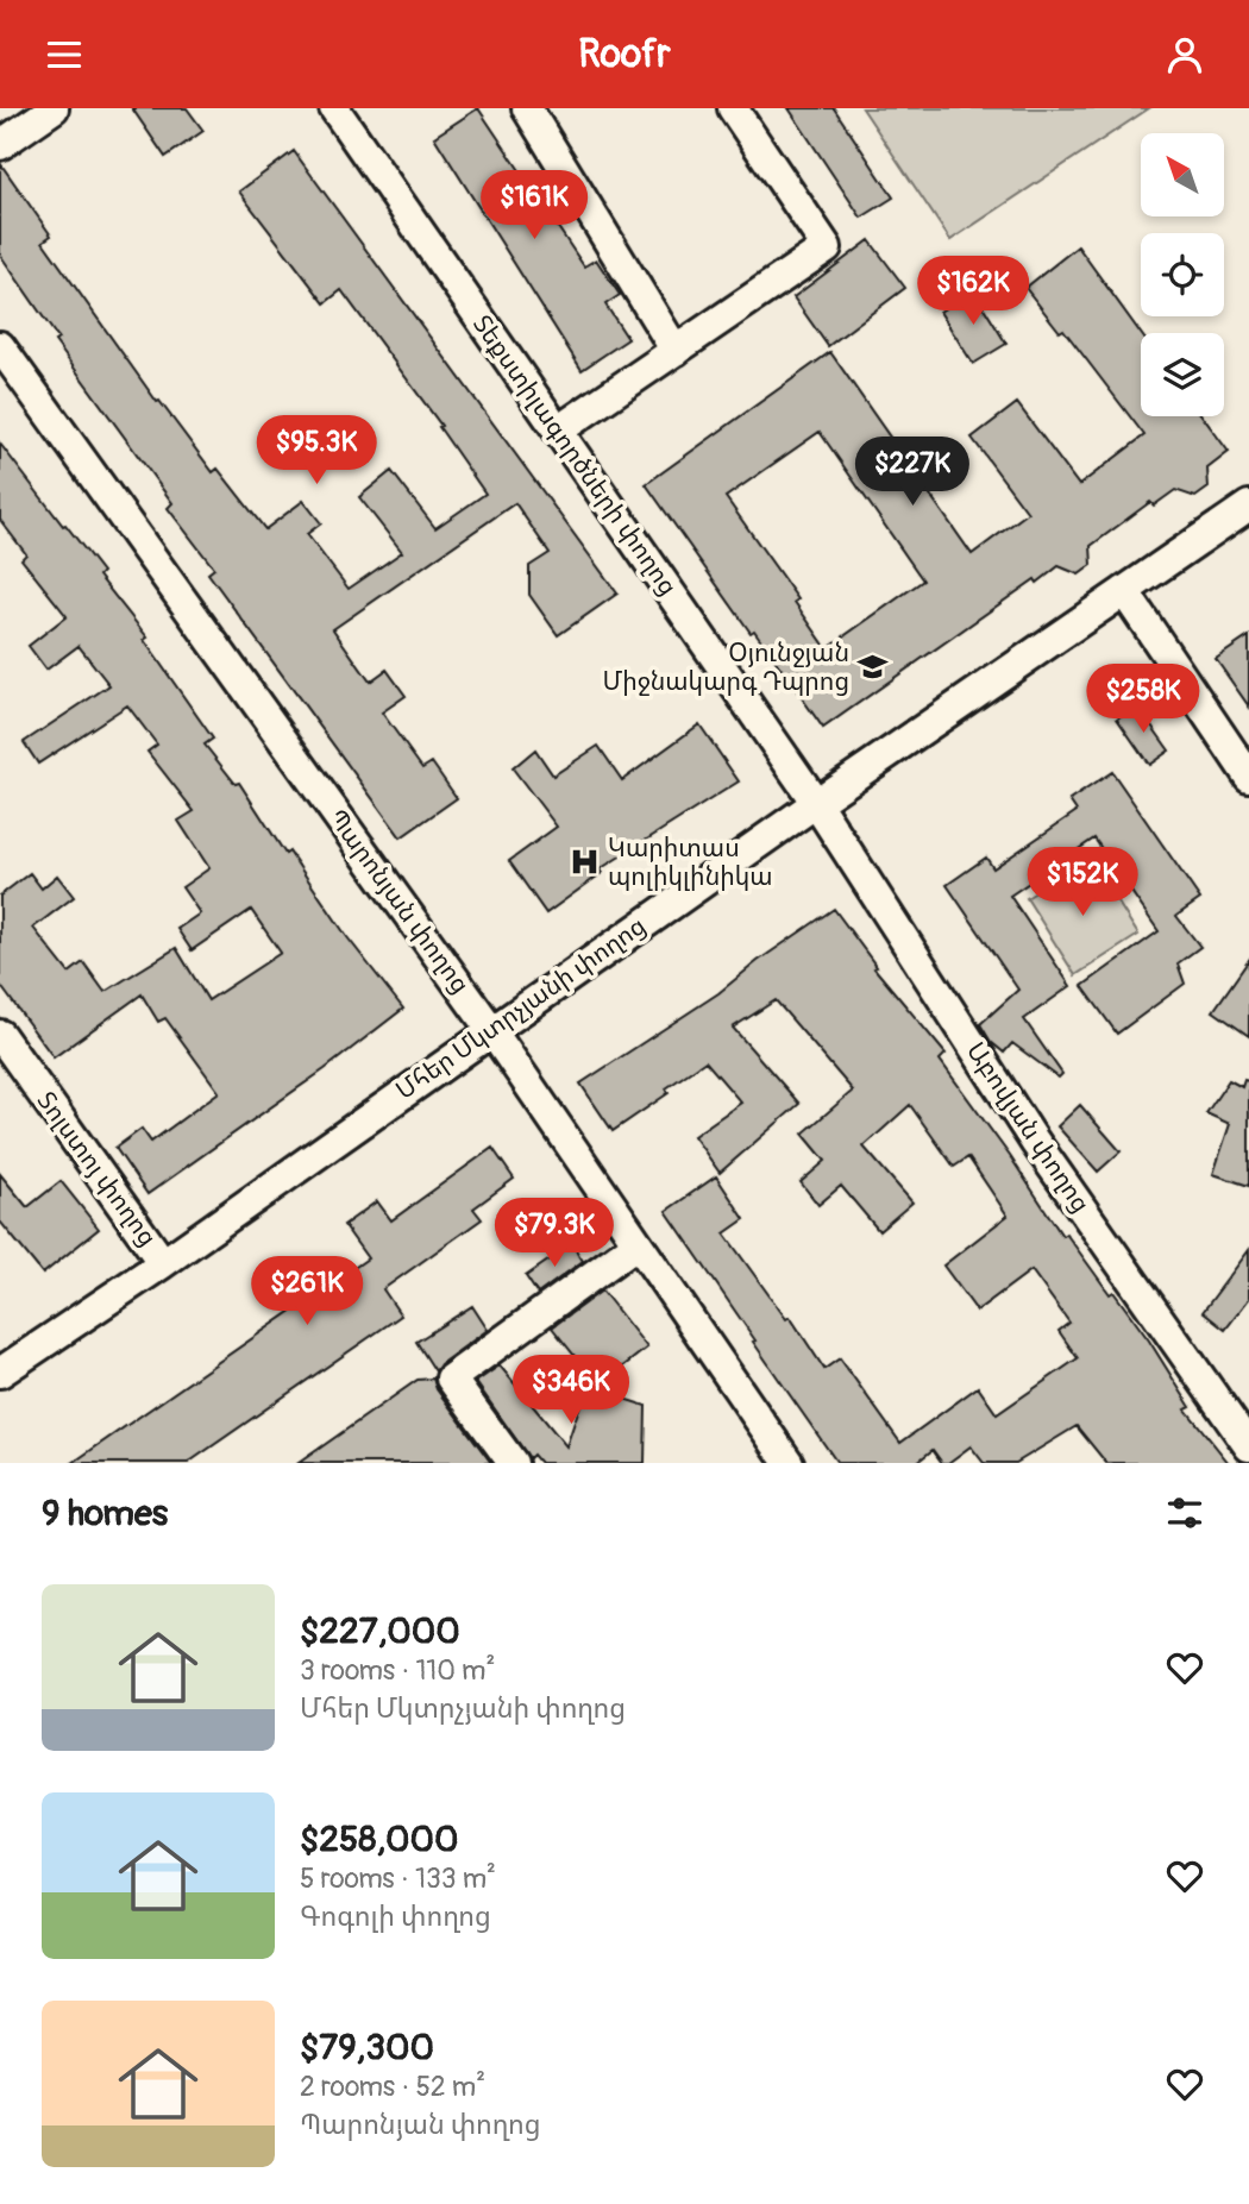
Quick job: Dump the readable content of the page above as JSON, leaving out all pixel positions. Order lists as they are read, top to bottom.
{
  "streets": {
    "street": [
      "Տեքստիլագործների փողոց",
      "Պարոնյան փողոց",
      "Մհեր Մկտրչյանի փողոց",
      "Աբովյան փողոց",
      "Տոլստոյ փողոց"
    ]
  },
  "crossings": [
    ["Տեքստիլագործների փողոց", "Մհեր Մկտրչյանի փողոց"],
    ["Տեքստիլագործների փողոց", "Աբովյան փողոց"],
    ["Պարոնյան փողոց", "Մհեր Մկտրչյանի փողոց"],
    ["Մհեր Մկտրչյանի փողոց", "Աբովյան փողոց"],
    ["Մհեր Մկտրչյանի փողոց", "Տոլստոյ փողոց"]
  ],
  "places": {
    "school or university": ["Օյունջյան Միջնակարգ Դպրոց"],
    "hospital": ["Կարիտաս պոլիկլինիկա"]
  },
  "north": "top left",
  "page": {
    "header": "Roofr",
    "price": [
      "$161K",
      "$162K",
      "$95.3K",
      "$227K",
      "$258K",
      "$152K",
      "$79.3K",
      "$261K",
      "$346K"
    ],
    "heading": "9 homes",
    "list": [
      {
        "name": "$227,000",
        "note": "3 rooms · 110 m² · Մհեր Մկտրչյանի փողոց"
      },
      {
        "name": "$258,000",
        "note": "5 rooms · 133 m² · Գոգոլի փողոց"
      },
      {
        "name": "$79,300",
        "note": "2 rooms · 52 m² · Պարոնյան փողոց"
      }
    ]
  }
}
